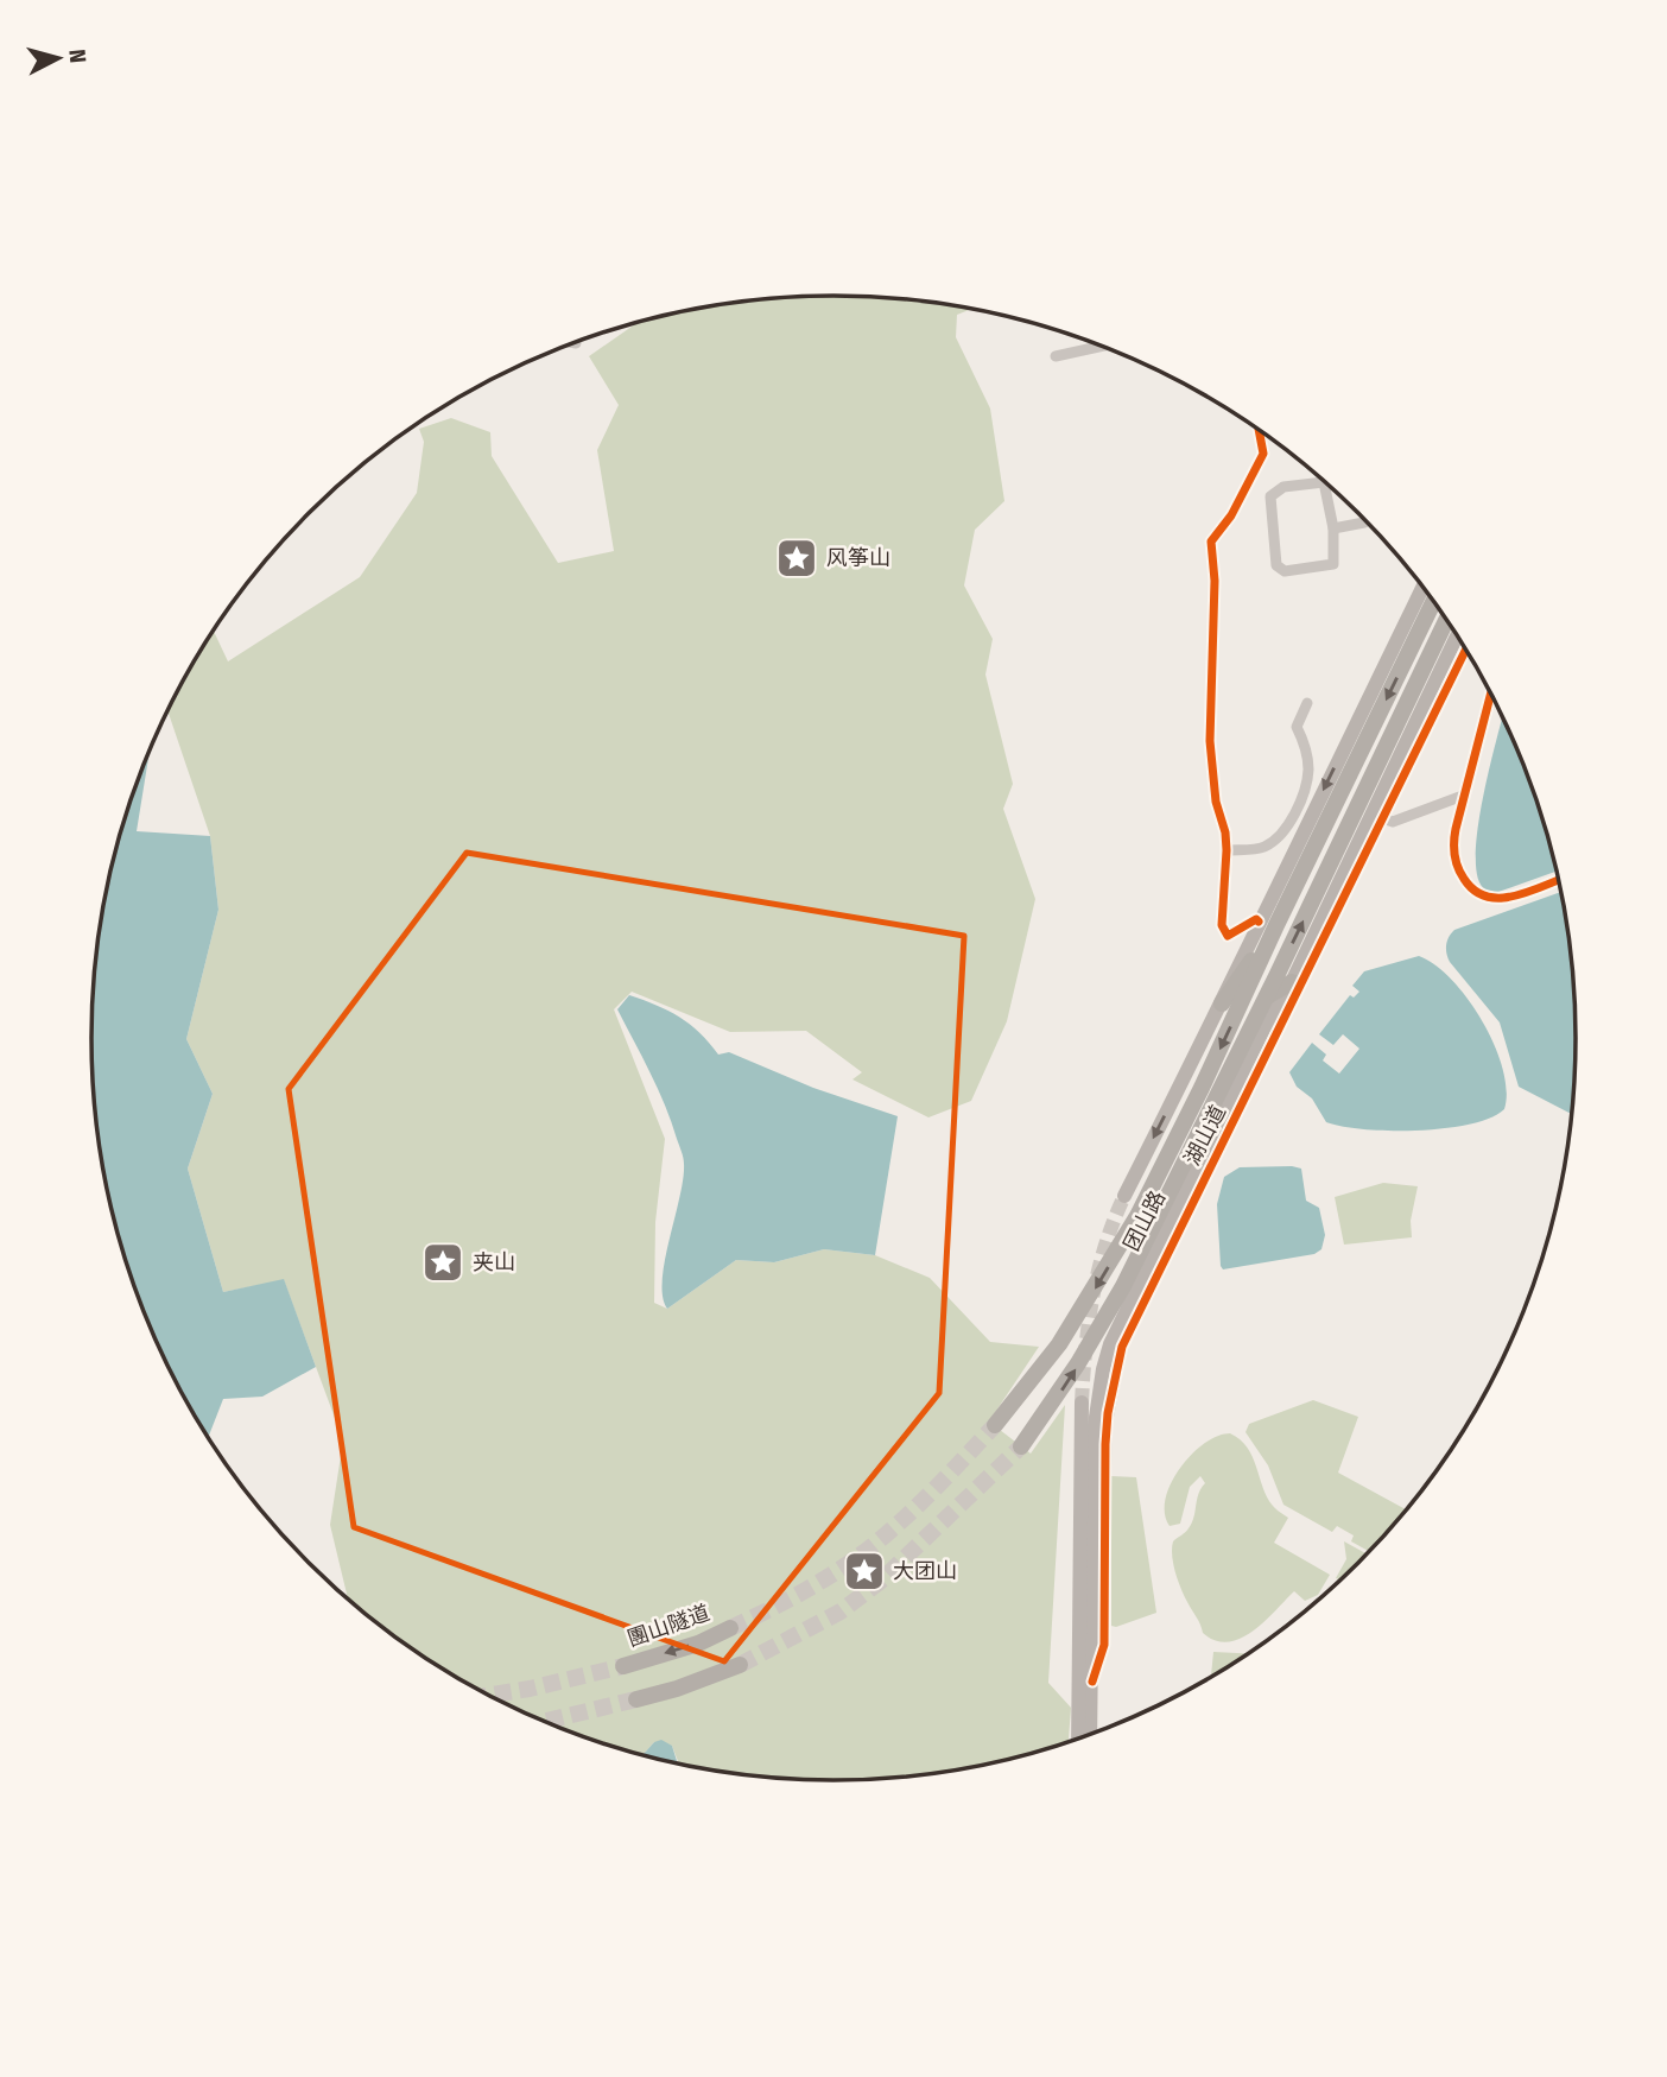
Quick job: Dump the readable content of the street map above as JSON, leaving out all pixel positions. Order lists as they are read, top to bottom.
{
  "streets": {
    "highway": ["团山路", "團山隧道"],
    "street": ["湖山道"]
  },
  "crossings": [
    ["湖山道", "团山路"]
  ],
  "places": {
    "place": ["风筝山", "夹山", "大团山"]
  },
  "north": "right"
}
